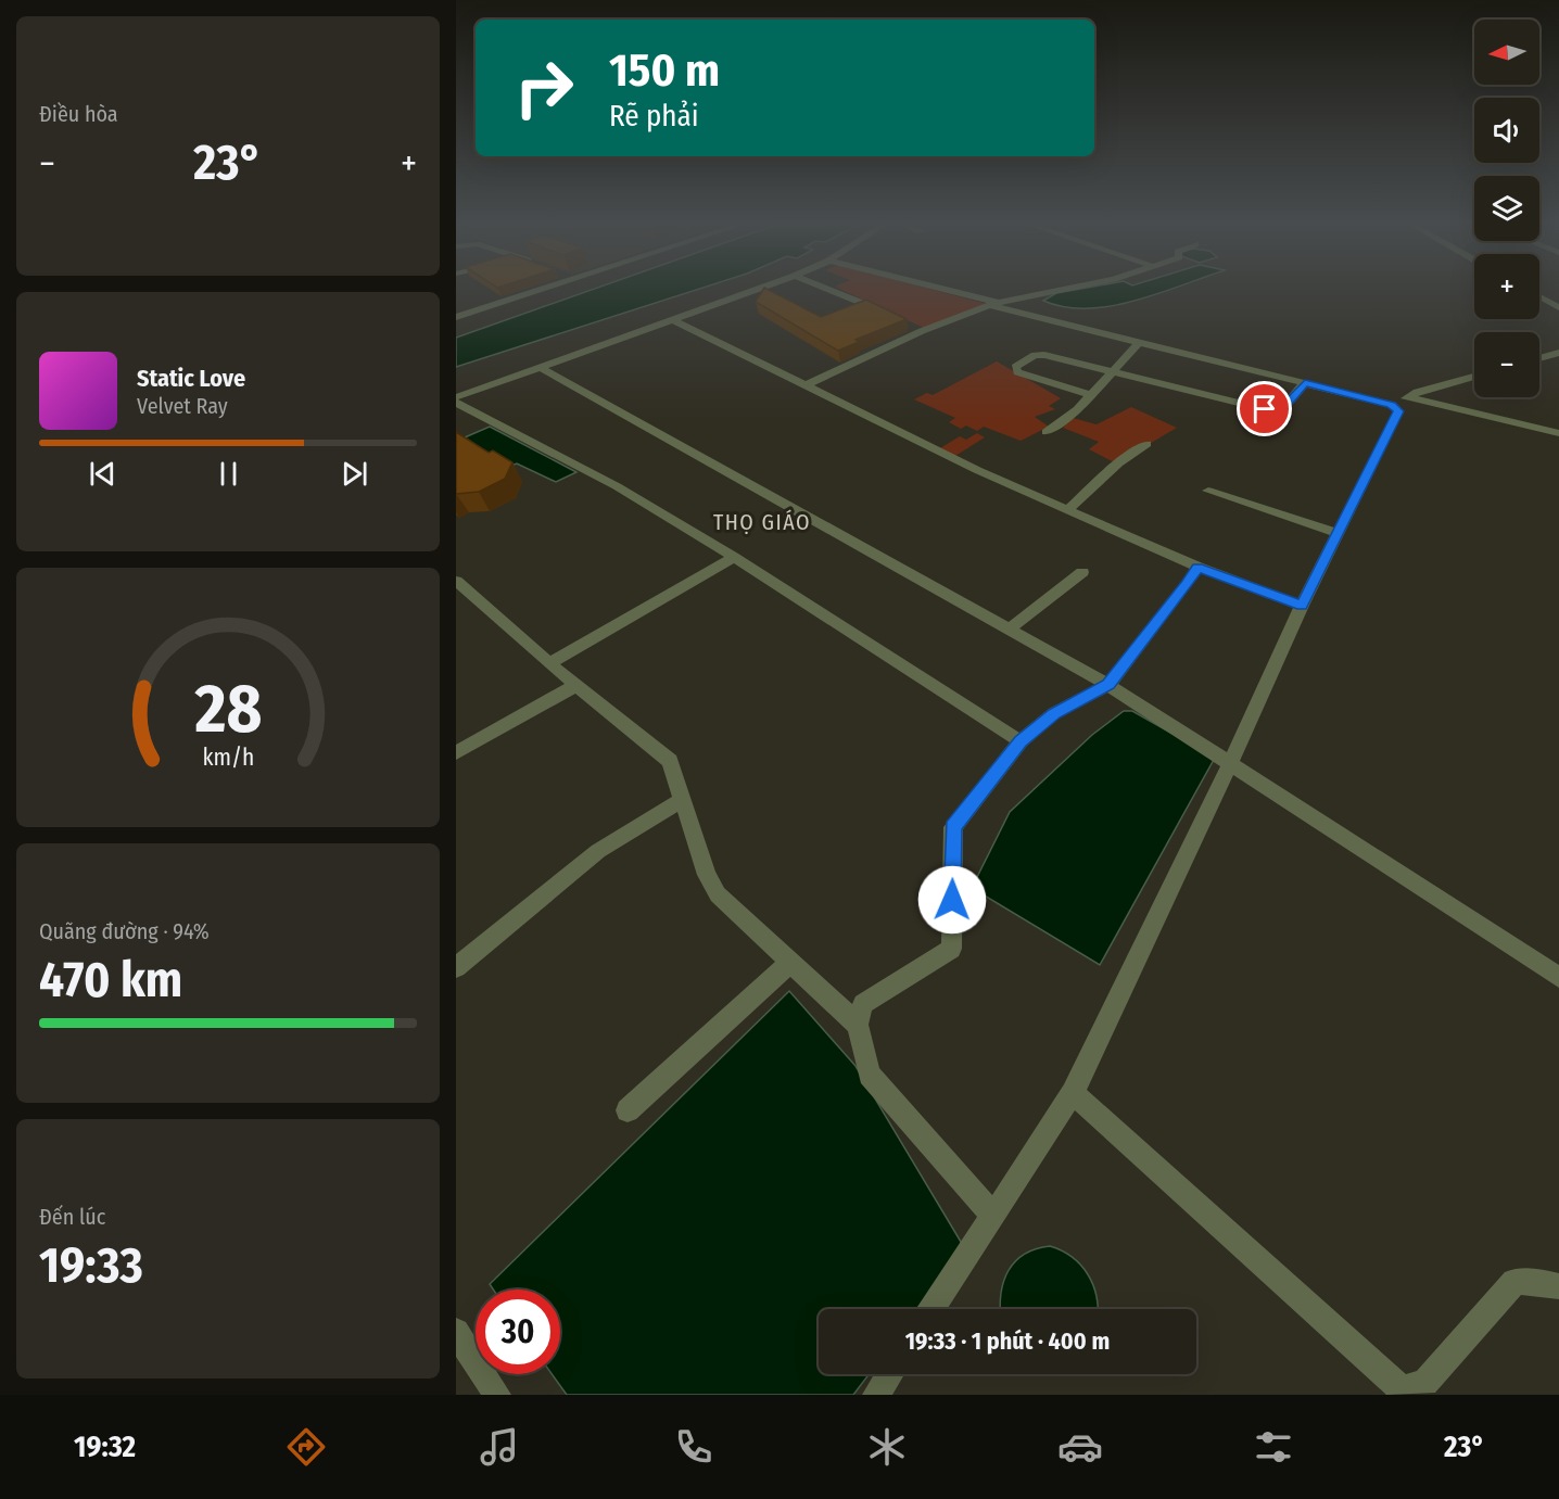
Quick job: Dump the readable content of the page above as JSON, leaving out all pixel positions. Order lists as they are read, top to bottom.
{
  "districts": ["THỌ GIÁO"],
  "north": "left",
  "page": {
    "tile": [
      "Điều hòa",
      ["Quãng đường · 94%", "470 km"],
      ["Đến lúc", "19:33"]
    ],
    "map_buttons": ["+", "−"],
    "turn": ["150 m", "Rẽ phải"],
    "heat": ["−", "23°", "+"],
    "song": ["Static Love", "Velvet Ray"],
    "limit": "30",
    "trip": "19:33 · 1 phút · 400 m",
    "tabs": ["19:32", "23°"],
    "gauge": ["28", "km/h"]
  }
}
